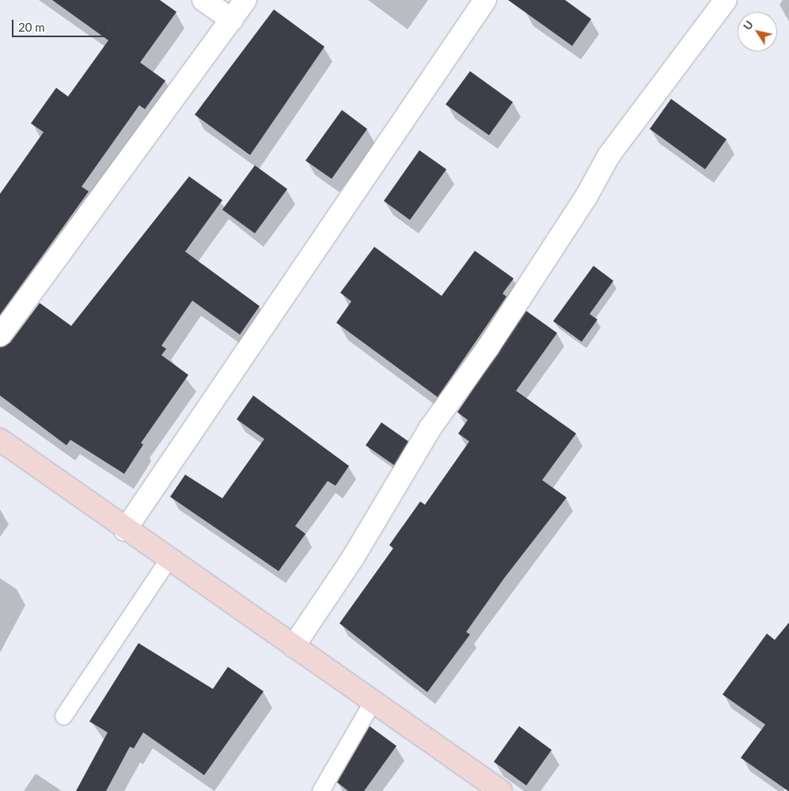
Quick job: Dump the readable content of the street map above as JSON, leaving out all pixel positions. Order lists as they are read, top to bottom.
{
  "scale_bar": "20 m",
  "north": "top left"
}
